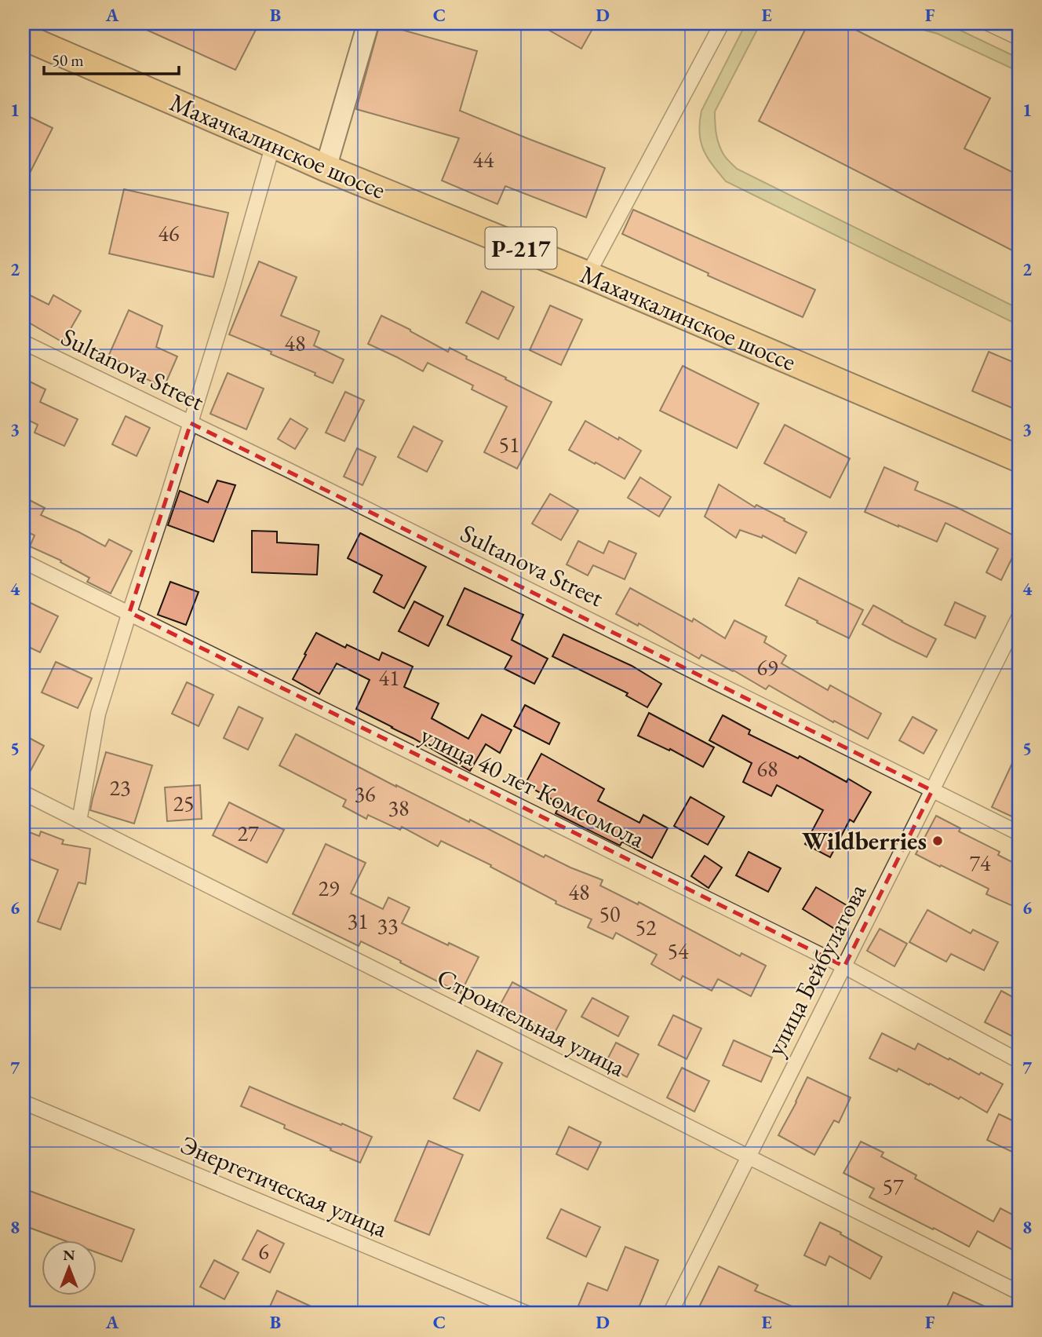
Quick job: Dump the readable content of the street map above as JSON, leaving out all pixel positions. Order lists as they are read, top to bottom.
{
  "streets": {
    "highway": ["Махачкалинское шоссе", "Р-217"],
    "street": [
      "Sultanova Street",
      "улица 40 лет Комсомола",
      "улица Бейбулатова",
      "Строительная улица",
      "Энергетическая улица"
    ]
  },
  "crossings": [
    ["Sultanova Street", "улица Бейбулатова"],
    ["улица 40 лет Комсомола", "улица Бейбулатова"],
    ["улица Бейбулатова", "Строительная улица"]
  ],
  "places": ["Wildberries"],
  "house_numbers": [
    "44",
    "46",
    "48",
    "51",
    "69",
    "41",
    "68",
    "23",
    "36",
    "25",
    "38",
    "27",
    "74",
    "29",
    "48",
    "50",
    "31",
    "33",
    "52",
    "54",
    "57",
    "6"
  ],
  "scale_bar": "50 m",
  "north": "top",
  "grid": {
    "columns": [
      "A",
      "B",
      "C",
      "D",
      "E",
      "F"
    ],
    "rows": [
      "1",
      "2",
      "3",
      "4",
      "5",
      "6",
      "7",
      "8"
    ]
  }
}
